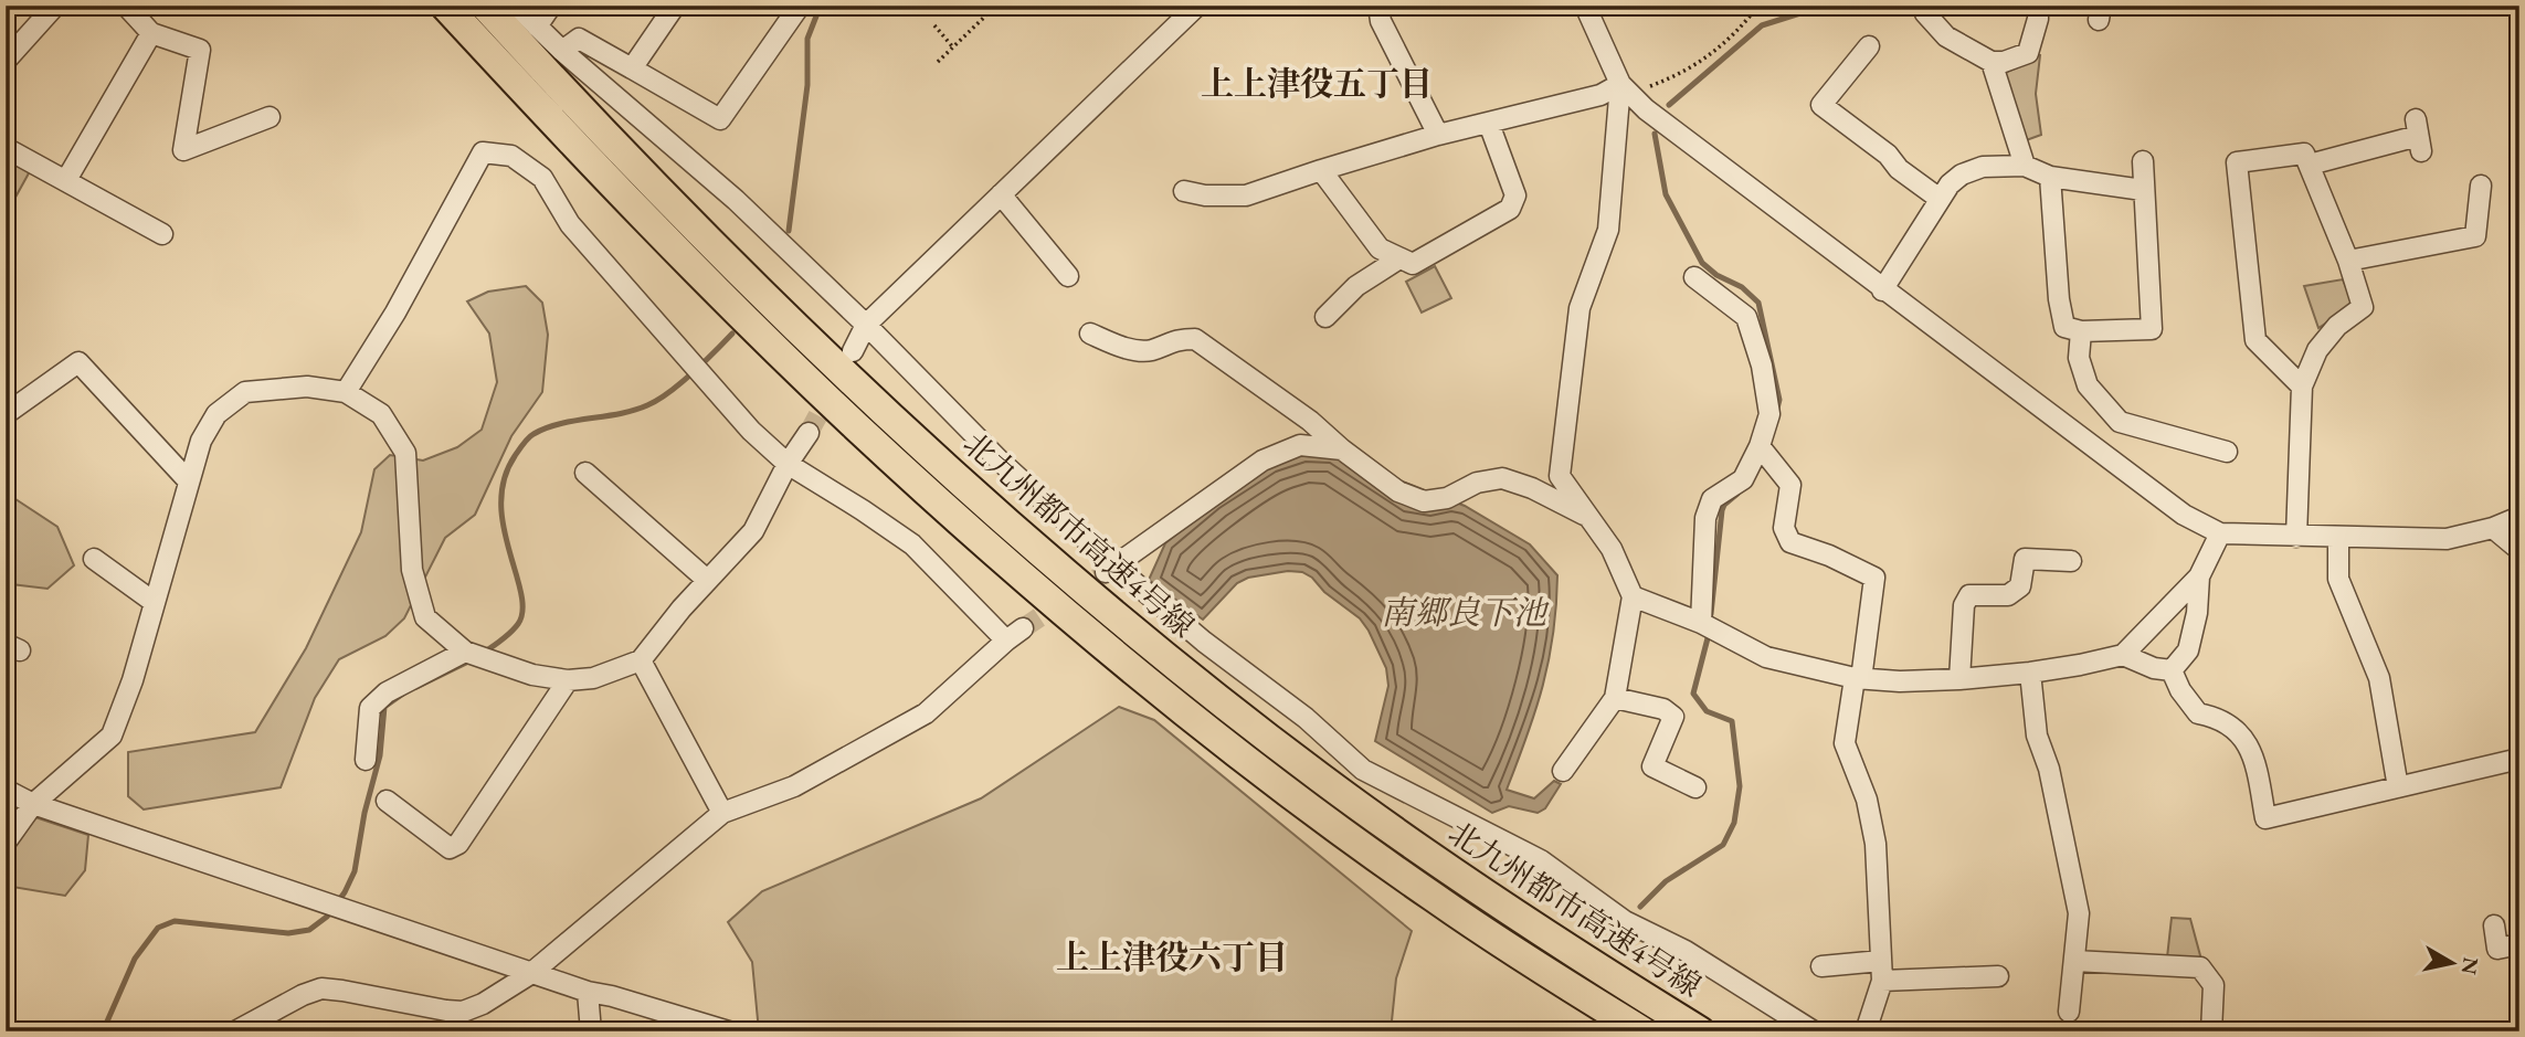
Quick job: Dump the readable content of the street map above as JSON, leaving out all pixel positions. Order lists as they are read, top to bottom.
{
  "streets": {
    "highway": ["北九州都市高速4号線"]
  },
  "districts": ["上上津役五丁目", "上上津役六丁目"],
  "water": ["南郷良下池"],
  "north": "right"
}
